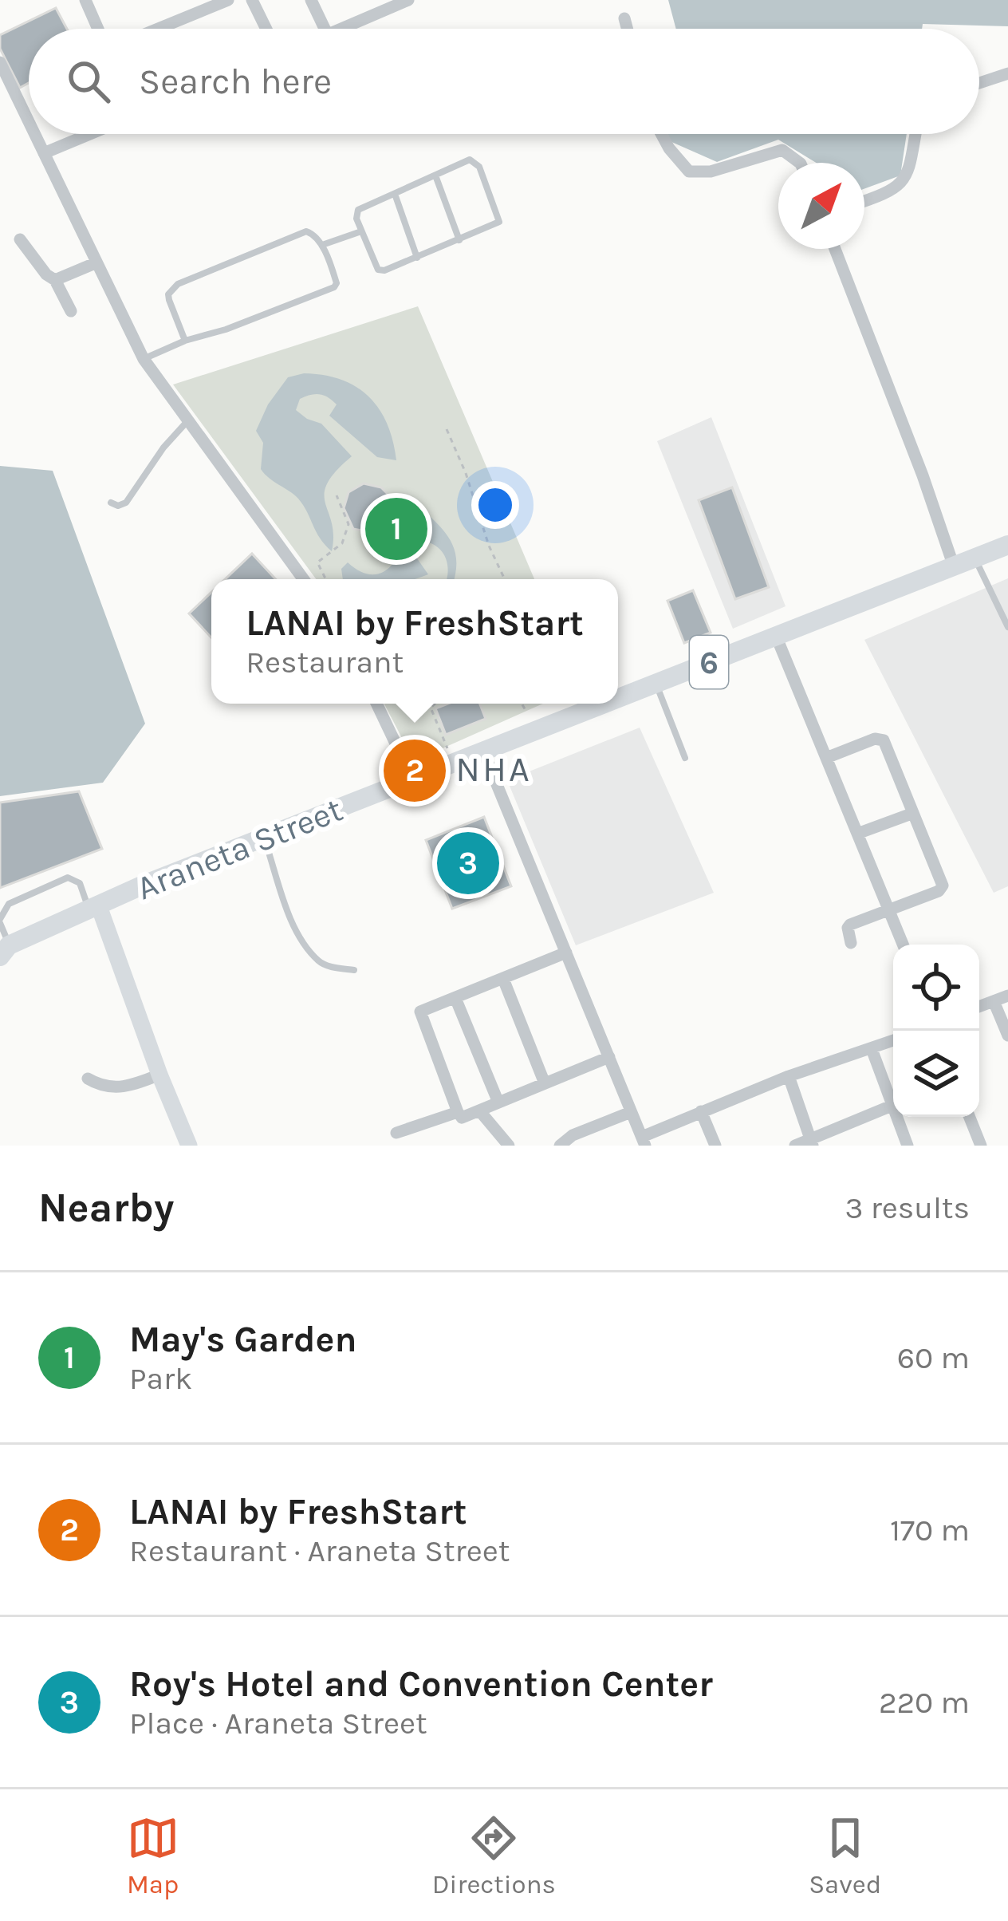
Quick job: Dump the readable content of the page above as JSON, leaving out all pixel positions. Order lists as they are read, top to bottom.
{
  "streets": {
    "main road": ["6", "Araneta Street"]
  },
  "districts": ["NHA"],
  "north": "top right",
  "page": {
    "search": "Search here",
    "pins": ["1", "2", "3"],
    "popup": ["LANAI by FreshStart", "Restaurant"],
    "heading": ["Nearby", "3 results"],
    "list": [
      {
        "mark": "1",
        "name": "May's Garden",
        "note": "Park",
        "value": "60 m"
      },
      {
        "mark": "2",
        "name": "LANAI by FreshStart",
        "note": "Restaurant · Araneta Street",
        "value": "170 m"
      },
      {
        "mark": "3",
        "name": "Roy's Hotel and Convention Center",
        "note": "Place · Araneta Street",
        "value": "220 m"
      }
    ],
    "nav": ["Map", "Directions", "Saved"]
  }
}
